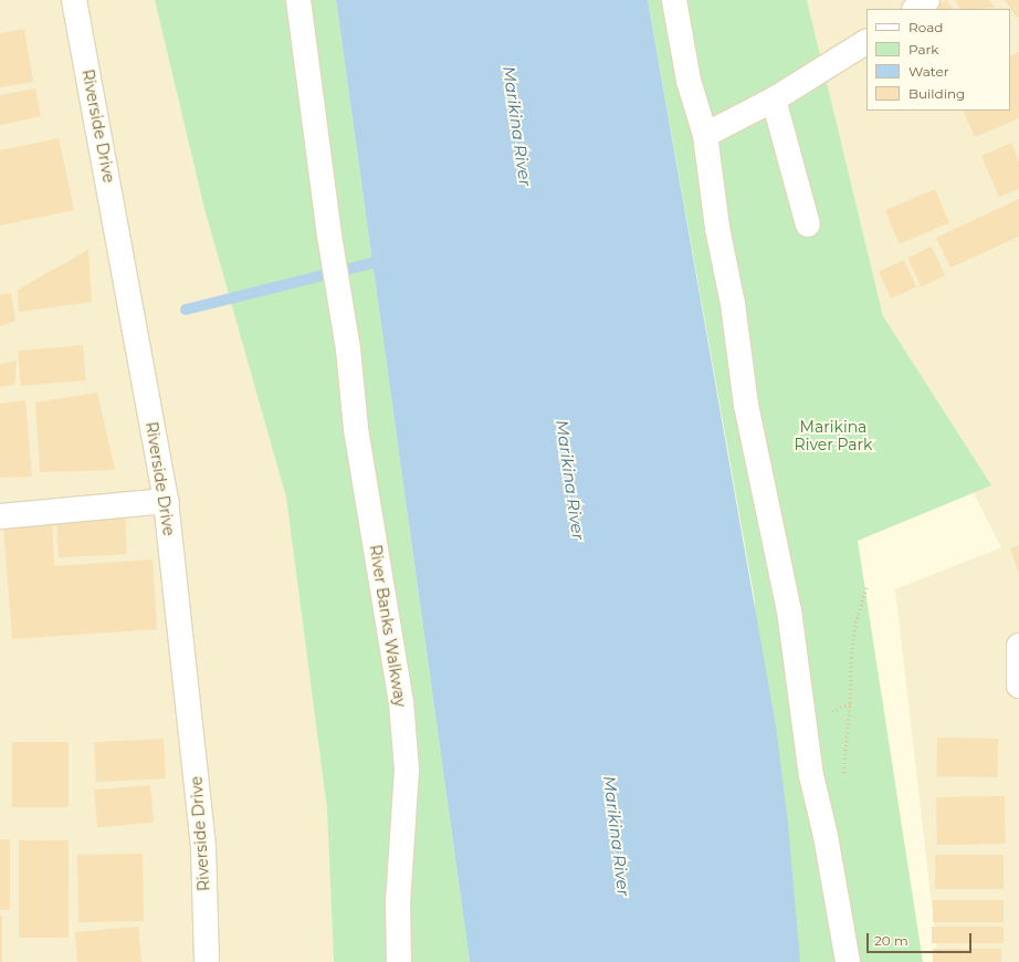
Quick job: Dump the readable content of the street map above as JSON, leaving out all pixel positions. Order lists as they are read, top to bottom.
{
  "streets": {
    "street": ["Riverside Drive", "River Banks Walkway"]
  },
  "water": ["Marikina River"],
  "parks": ["Marikina River Park"],
  "legend": [
    "Road",
    "Park",
    "Water",
    "Building"
  ],
  "scale_bar": "20 m"
}
